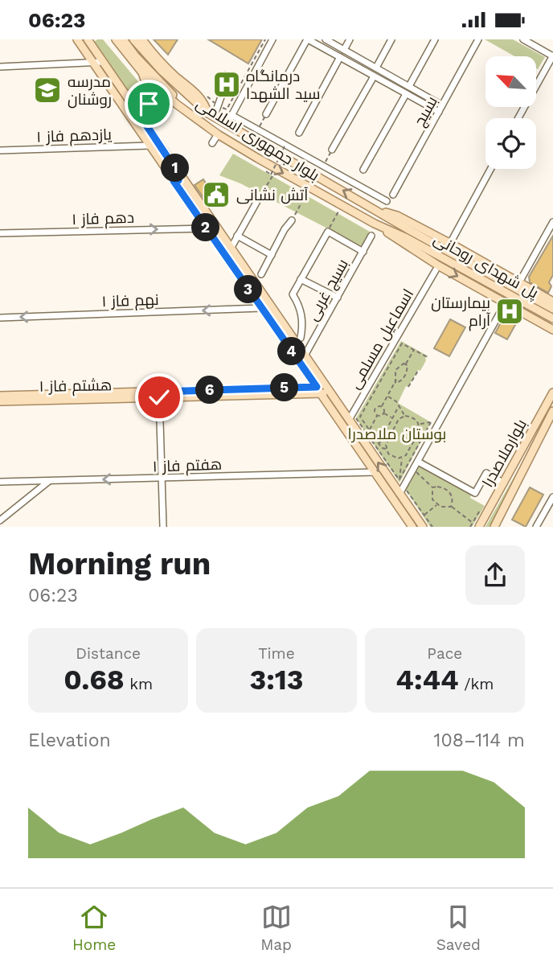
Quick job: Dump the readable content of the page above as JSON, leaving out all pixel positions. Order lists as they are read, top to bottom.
{
  "streets": {
    "main road": [
      "بلوار جمهوری اسلامی",
      "پل شهدای روحانی",
      "هشتم فاز ۱",
      "بلوارملاصدرا"
    ],
    "street": [
      "بسیج",
      "یازدهم فاز ۱",
      "دهم فاز ۱",
      "بسیج غربی",
      "نهم فاز ۱",
      "اسماعیل مسلمی",
      "هفتم فاز ۱"
    ]
  },
  "crossings": [
    ["بلوار جمهوری اسلامی", "پل شهدای روحانی"]
  ],
  "one_way": ["دهم فاز ۱", "نهم فاز ۱"],
  "parks": ["بوستان ملاصدرا"],
  "places": {
    "hospital": ["درمانگاه سید الشهدا", "بیمارستان آرام"],
    "school or university": ["مدرسه روشنان"],
    "public building": ["آتش نشانی"]
  },
  "north": "top left",
  "page": {
    "status": "06:23",
    "pins": [
      "1",
      "2",
      "3",
      "4",
      "5",
      "6"
    ],
    "heading": ["Morning run", "06:23"],
    "stats": [
      ["Distance", "0.68 km"],
      ["Time", "3:13"],
      ["Pace", "4:44 /km"]
    ],
    "chart": ["Elevation", "108–114 m"],
    "tabs": ["Home", "Map", "Saved"]
  }
}
